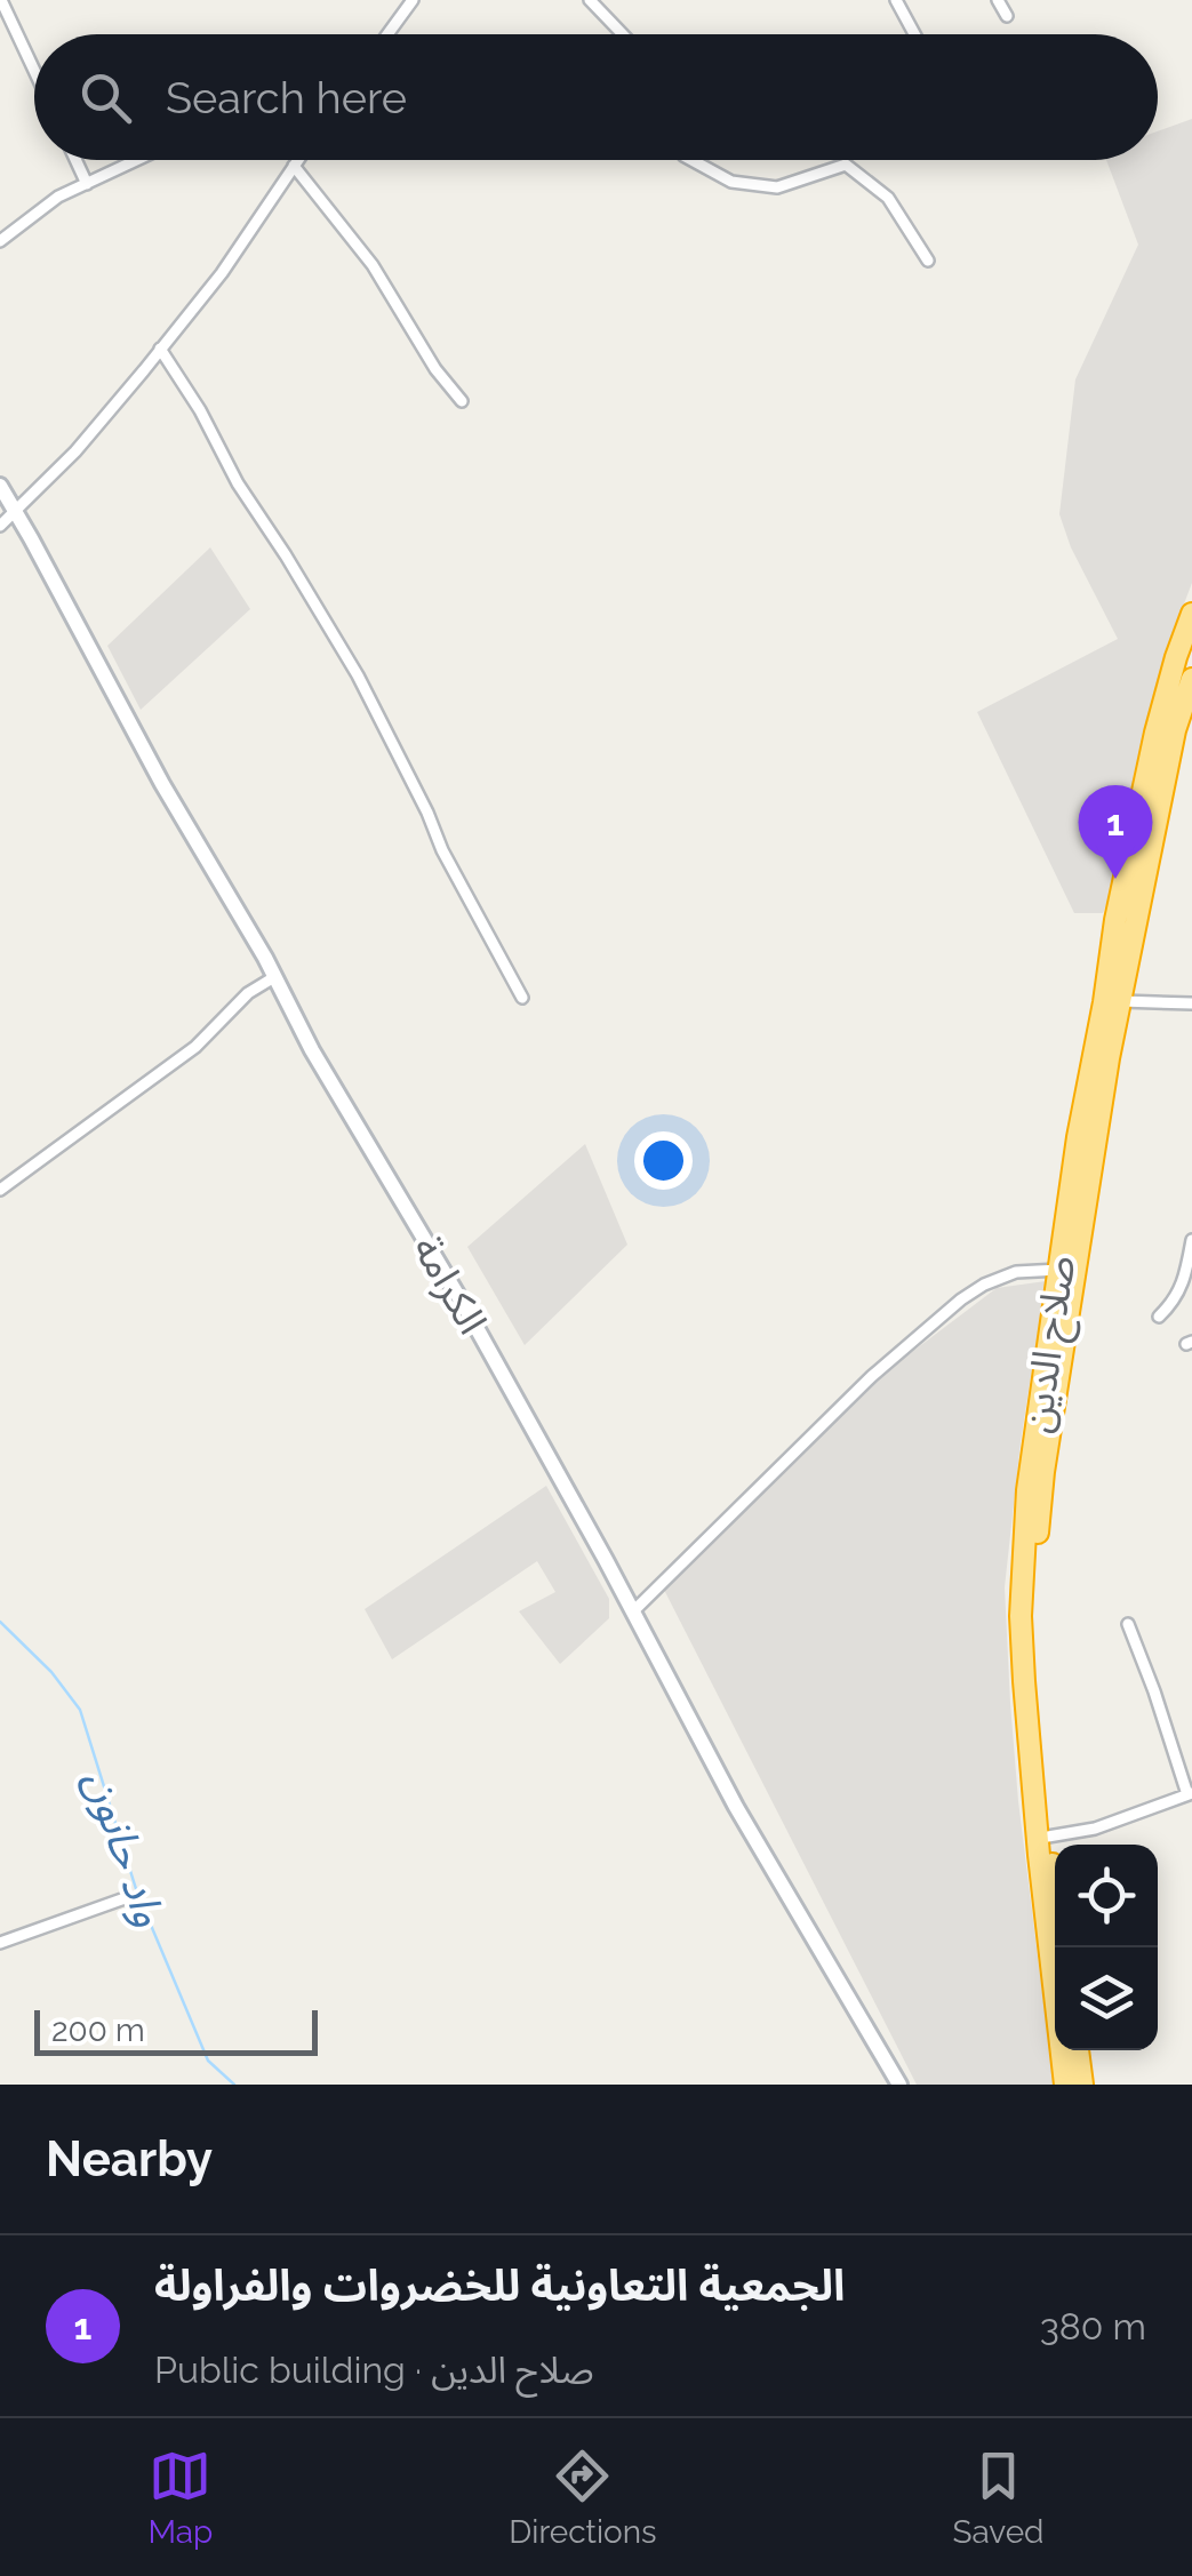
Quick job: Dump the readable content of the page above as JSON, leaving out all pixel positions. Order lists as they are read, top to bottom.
{
  "streets": {
    "highway": ["صلاح الدين"],
    "main road": ["الكرامة"]
  },
  "water": ["واد حانون"],
  "scale_bar": "200 m",
  "page": {
    "search": "Search here",
    "pins": "1",
    "scale": "200 m",
    "heading": "Nearby",
    "list": [
      {
        "mark": "1",
        "name": "الجمعية التعاونية للخضروات والفراولة",
        "note": "Public building · صلاح الدين",
        "value": "380 m"
      }
    ],
    "nav": ["Map", "Directions", "Saved"]
  }
}
